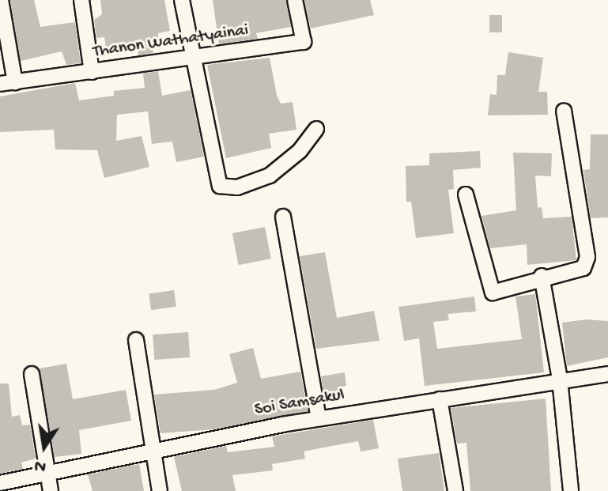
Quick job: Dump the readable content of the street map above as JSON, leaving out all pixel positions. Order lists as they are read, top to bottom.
{
  "streets": {
    "street": ["Thanon Wathatyainai", "Soi Samsakul"]
  },
  "north": "bottom"
}
